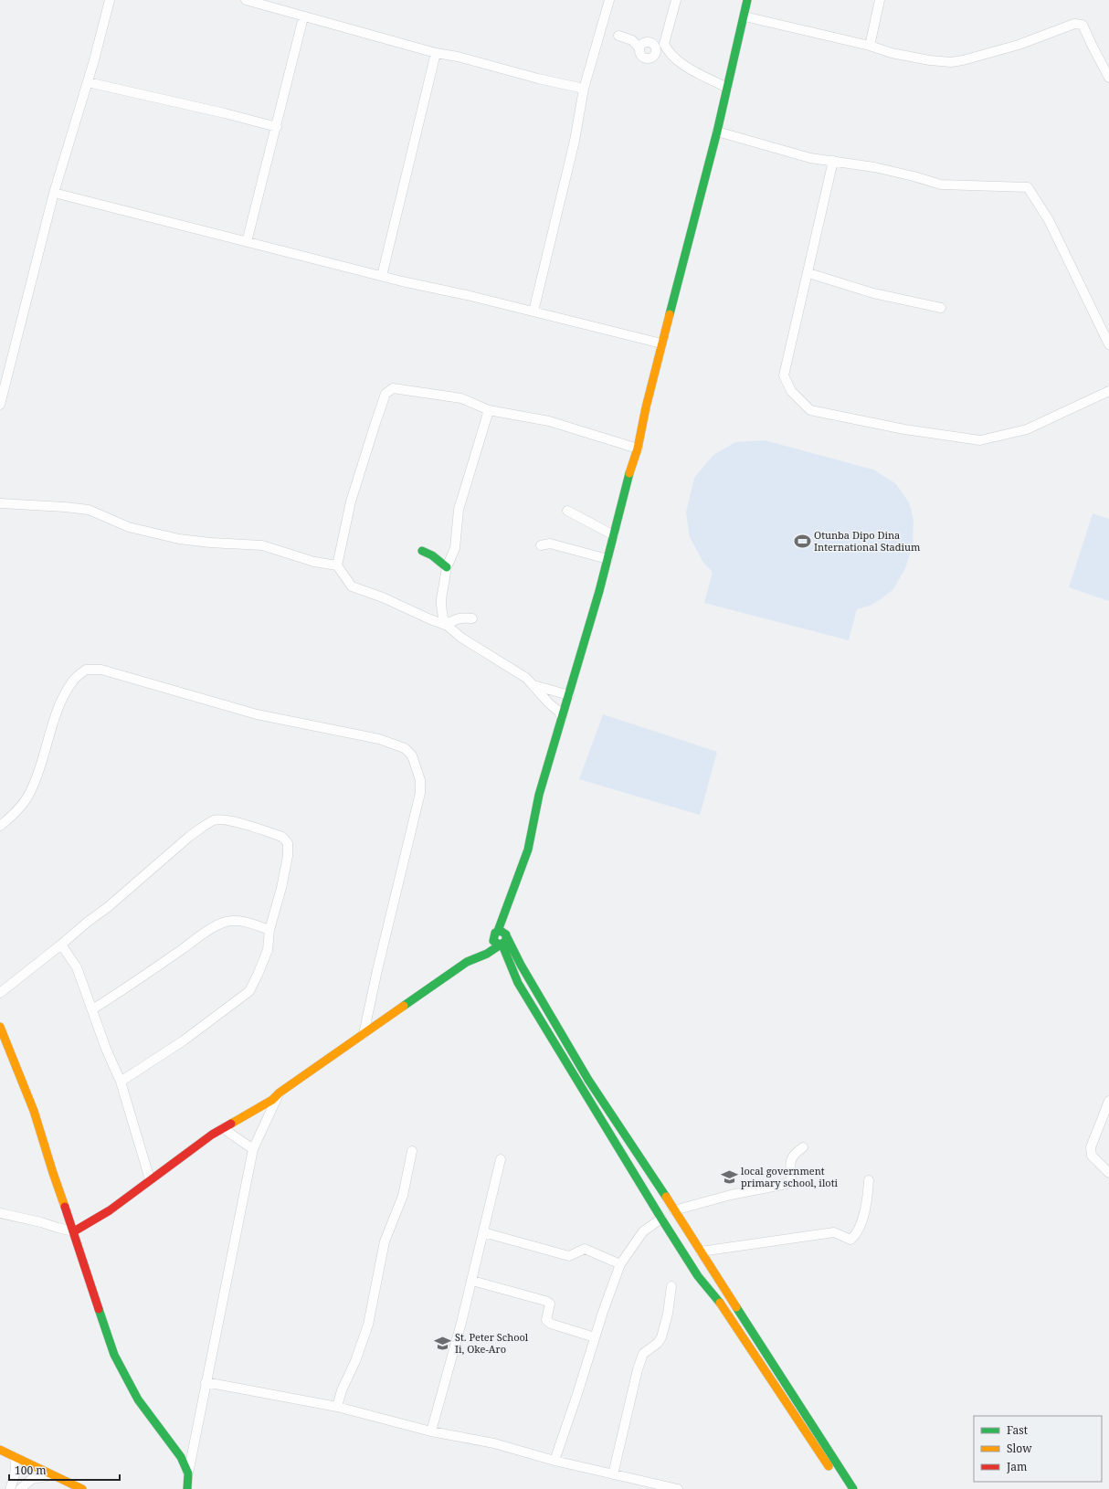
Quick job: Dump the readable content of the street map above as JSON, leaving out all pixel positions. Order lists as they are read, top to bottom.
{
  "places": {
    "sports": ["Otunba Dipo Dina International Stadium"],
    "school or university": ["local government primary school, iloti", "St. Peter School Ii, Oke-Aro"]
  },
  "legend": ["Fast", "Slow", "Jam"],
  "scale_bar": "100 m"
}
